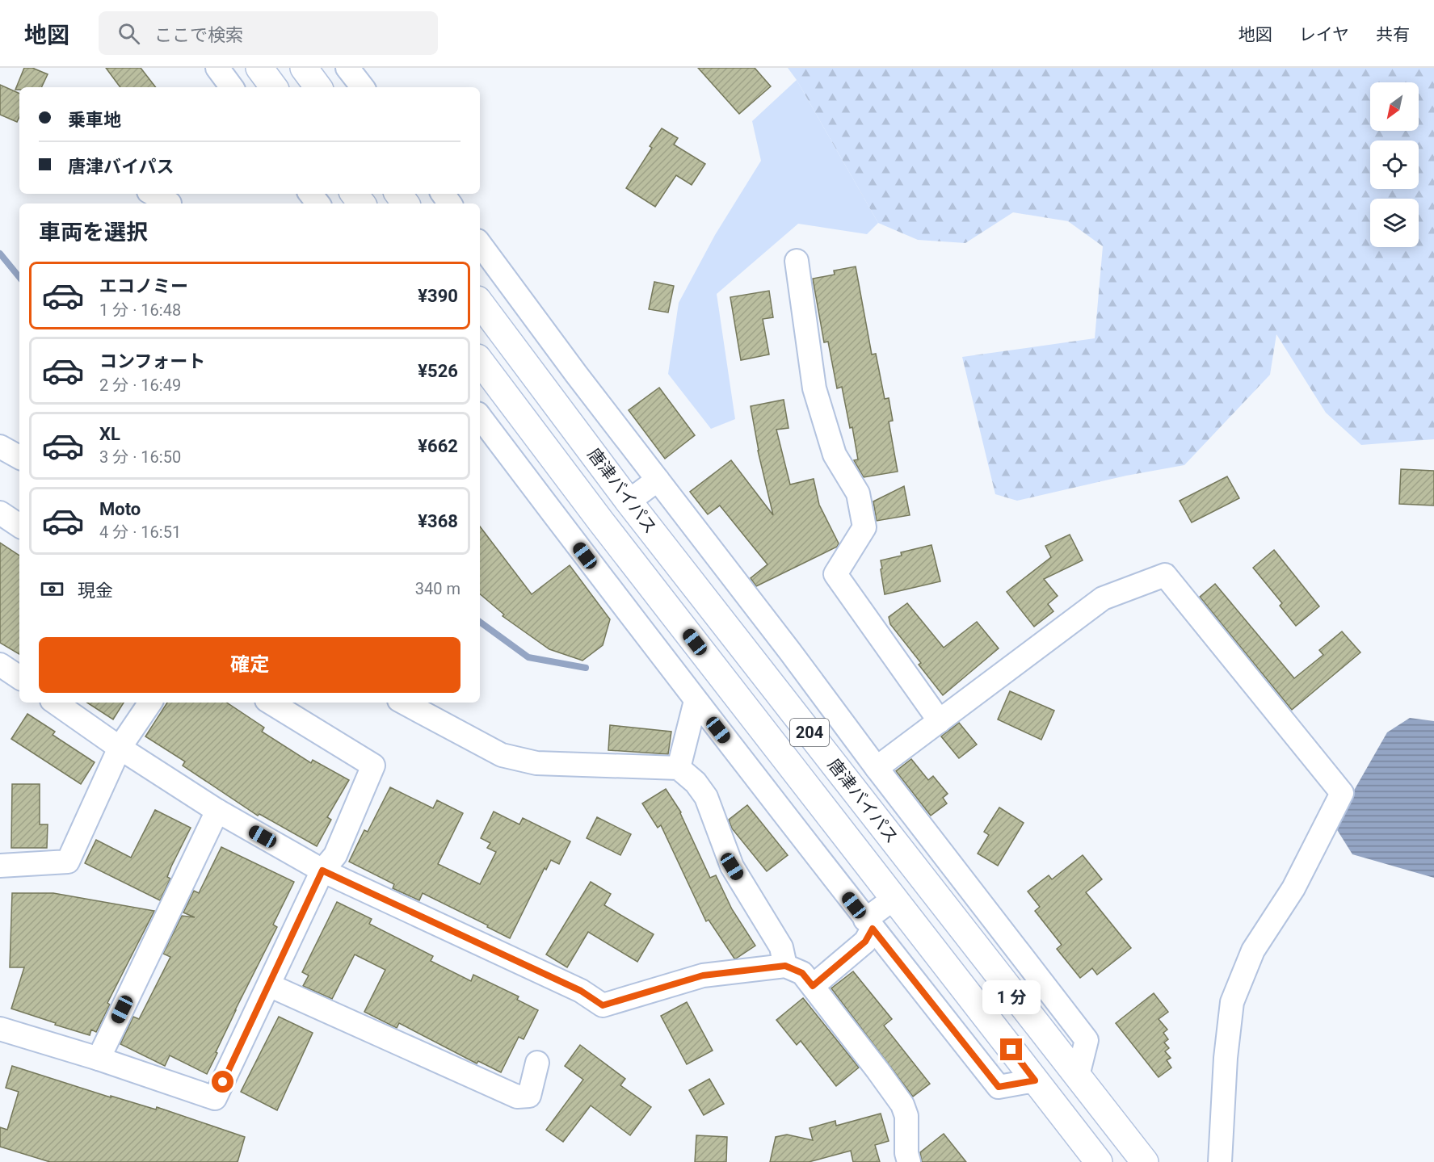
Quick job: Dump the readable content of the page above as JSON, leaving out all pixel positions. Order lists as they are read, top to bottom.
{
  "streets": {
    "highway": ["唐津バイパス", "204"]
  },
  "north": "bottom left",
  "page": {
    "header": "地図",
    "search": "ここで検索",
    "nav": ["地図", "レイヤ", "共有"],
    "banner": ["乗車地", "唐津バイパス"],
    "heading": "車両を選択",
    "list": [
      {
        "name": "エコノミー",
        "note": "1 分 · 16:48",
        "value": "¥390"
      },
      {
        "name": "コンフォート",
        "note": "2 分 · 16:49",
        "value": "¥526"
      },
      {
        "name": "XL",
        "note": "3 分 · 16:50",
        "value": "¥662"
      },
      {
        "name": "Moto",
        "note": "4 分 · 16:51",
        "value": "¥368"
      }
    ],
    "pay": ["現金", "340 m"],
    "buttons": "確定",
    "bubble": "1 分"
  }
}
